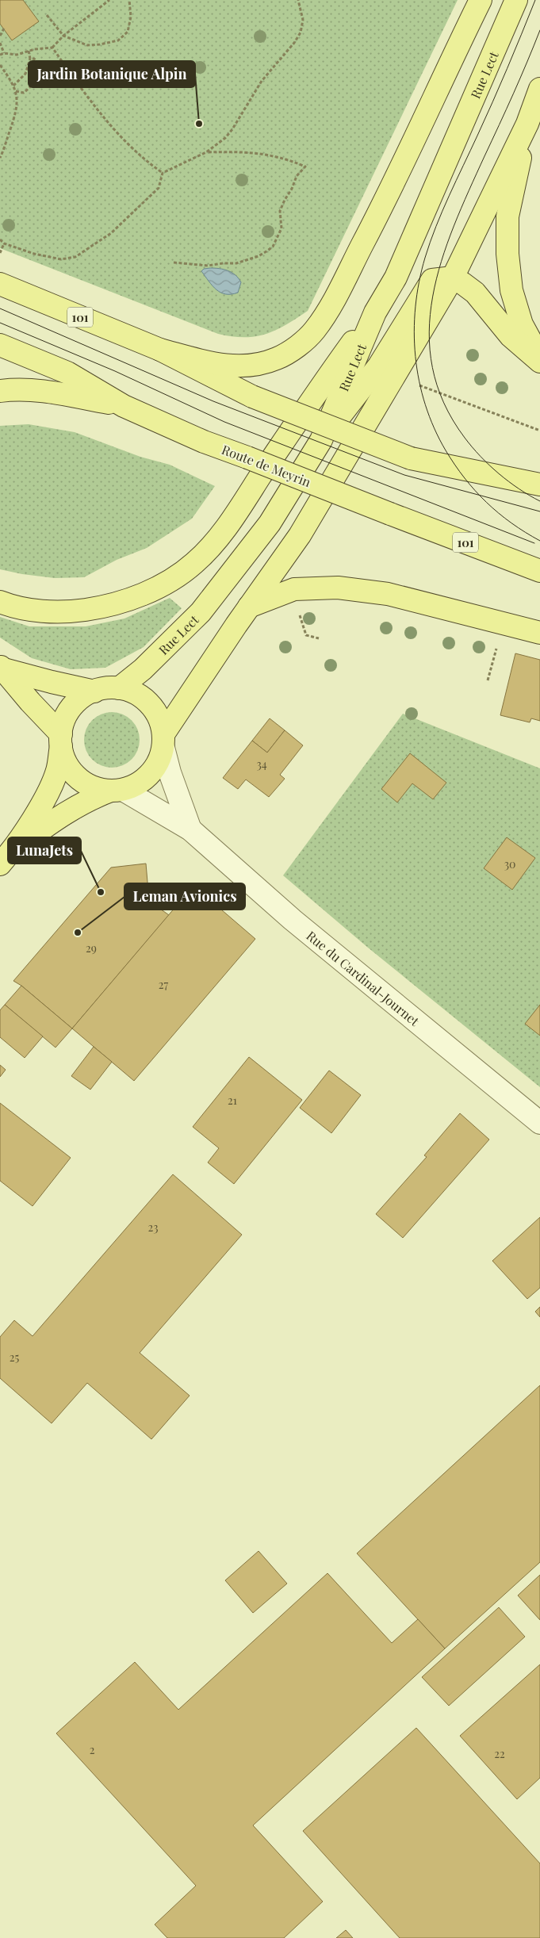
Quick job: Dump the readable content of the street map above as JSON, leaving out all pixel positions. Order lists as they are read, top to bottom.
{
  "streets": {
    "main road": ["Rue Lect", "101", "Route de Meyrin"],
    "street": ["Rue du Cardinal-Journet"]
  },
  "crossings": [
    ["Rue Lect", "Rue du Cardinal-Journet"]
  ],
  "places": ["Jardin Botanique Alpin", "LunaJets", "Leman Avionics"],
  "house_numbers": [
    "34",
    "30",
    "29",
    "27",
    "21",
    "23",
    "25",
    "2",
    "22"
  ]
}
